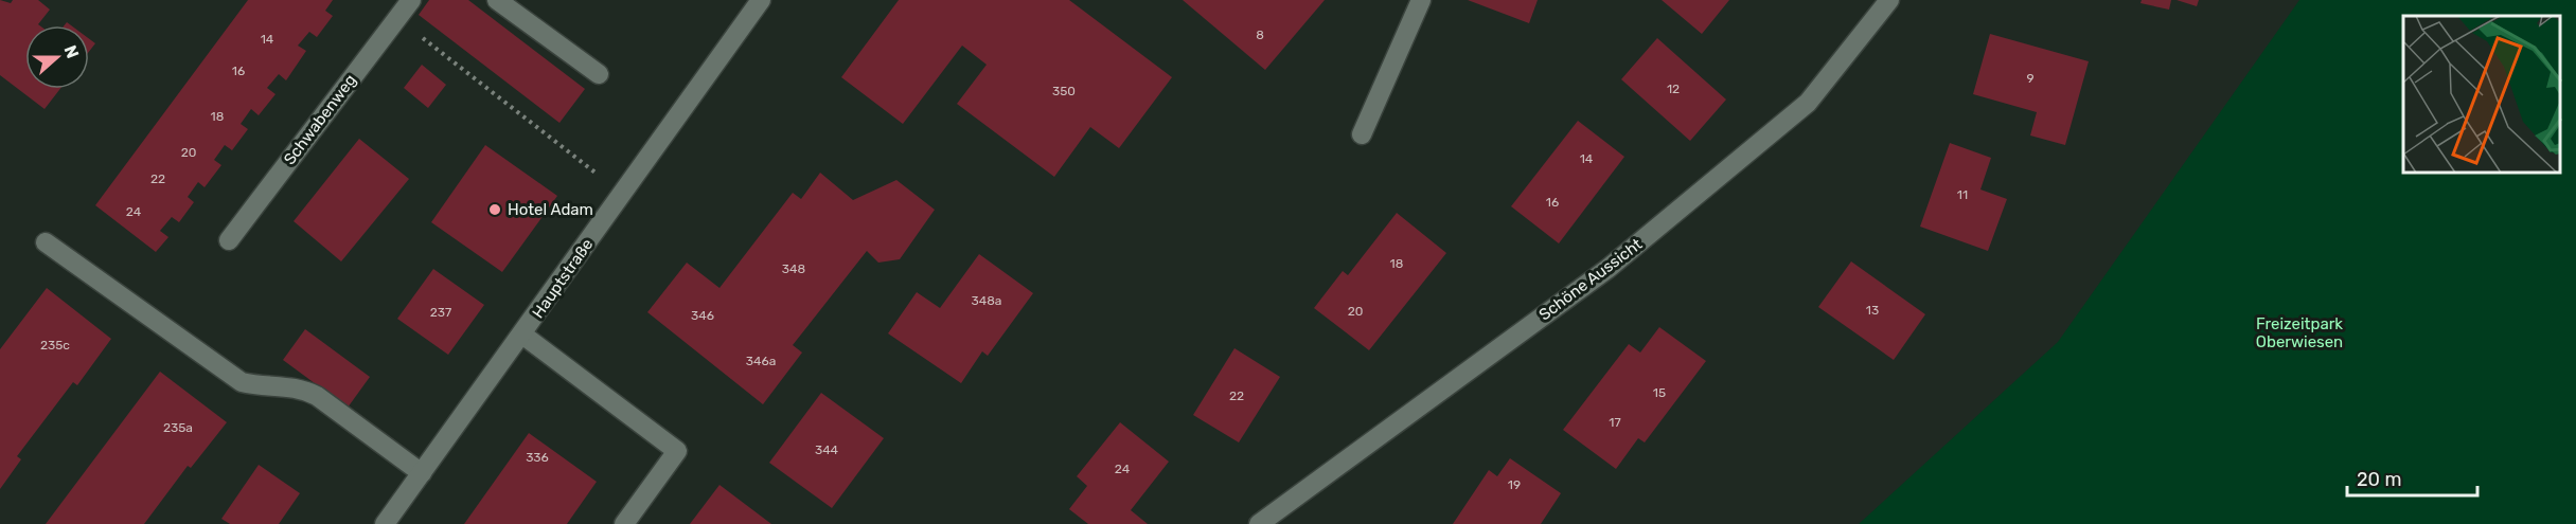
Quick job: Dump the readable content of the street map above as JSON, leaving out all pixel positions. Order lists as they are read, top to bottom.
{
  "streets": {
    "street": ["Schwabenweg", "Hauptstraße", "Schöne Aussicht"]
  },
  "parks": ["Freizeitpark Oberwiesen"],
  "places": ["Hotel Adam"],
  "house_numbers": [
    "8",
    "14",
    "16",
    "9",
    "12",
    "350",
    "18",
    "20",
    "14",
    "22",
    "11",
    "16",
    "24",
    "18",
    "348",
    "348a",
    "13",
    "20",
    "237",
    "346",
    "235c",
    "346a",
    "15",
    "22",
    "17",
    "235a",
    "344",
    "336",
    "24",
    "19"
  ],
  "scale_bar": "20 m",
  "north": "right"
}
